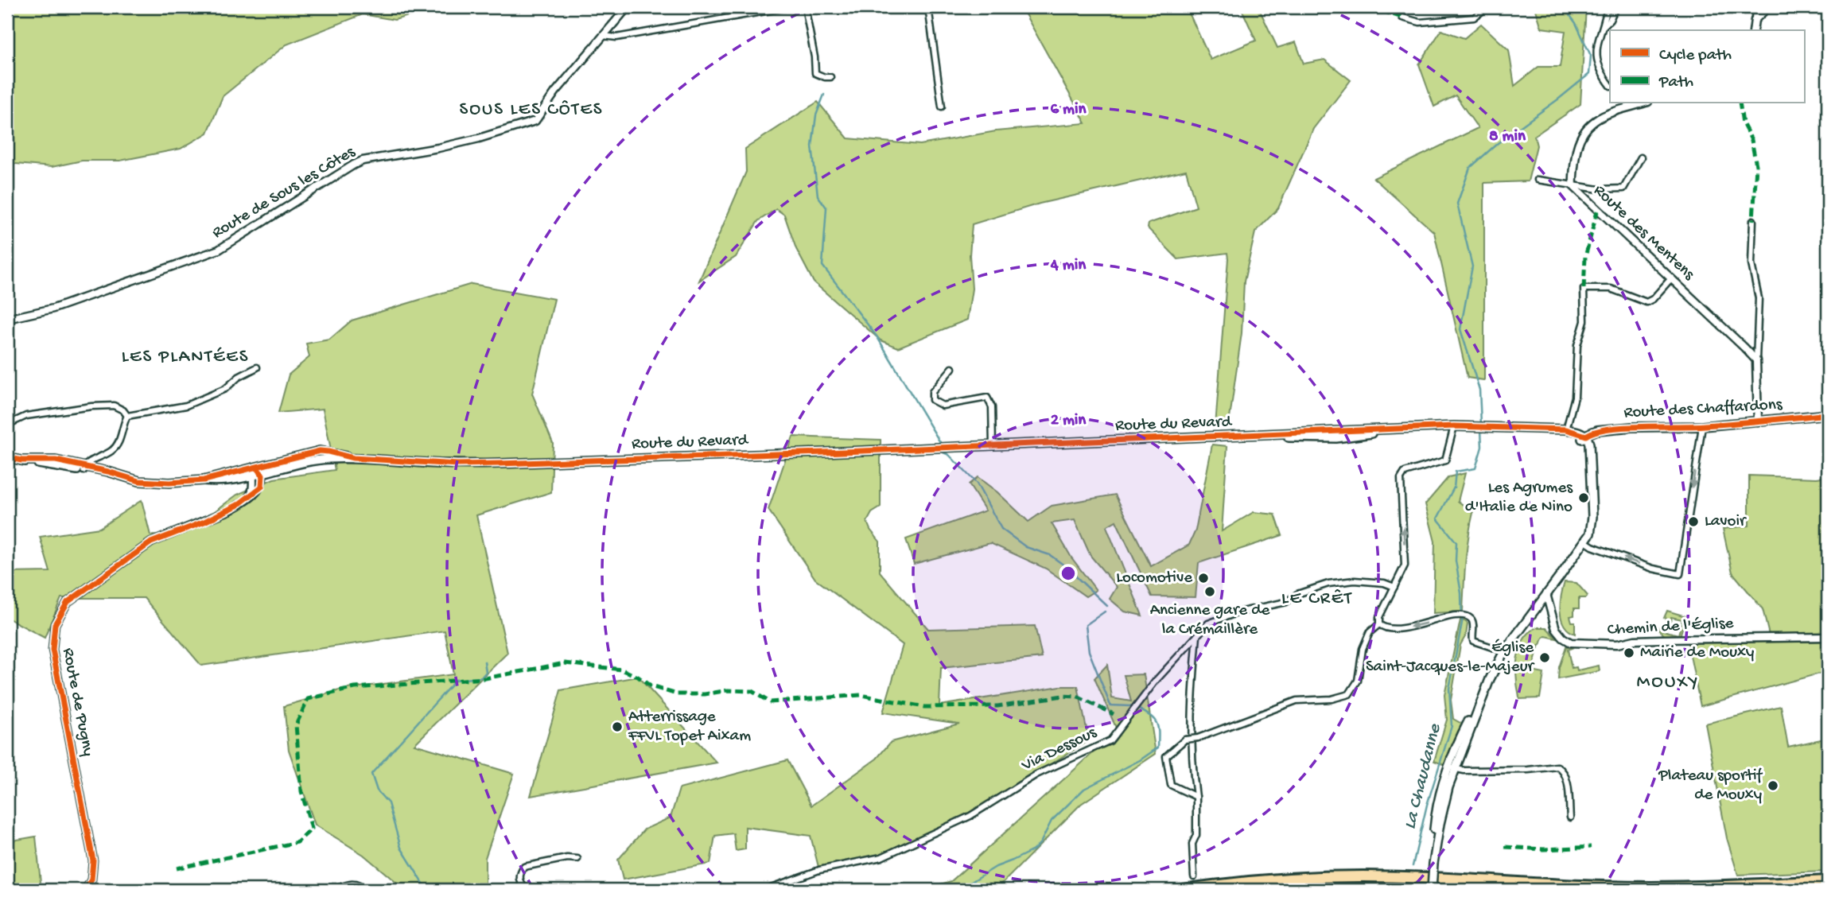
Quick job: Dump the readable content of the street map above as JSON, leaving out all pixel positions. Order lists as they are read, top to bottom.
{
  "streets": {
    "main road": ["Route des Chaffardons", "Route du Revard"],
    "street": [
      "Route de Sous les Côtes",
      "Route des Mentens",
      "Chemin de l'Église",
      "Route de Pugny",
      "Via Dessous"
    ]
  },
  "crossings": [
    ["Route des Chaffardons", "Route du Revard"],
    ["Route du Revard", "Route de Pugny"]
  ],
  "districts": [
    "SOUS LES CÔTES",
    "LES PLANTÉES",
    "LE CRÊT",
    "MOUXY"
  ],
  "water": ["La Chaudanne"],
  "places": [
    "Les Agrumes d'Italie de Nino",
    "Lavoir",
    "Locomotive",
    "Ancienne gare de la Crémaillère",
    "Mairie de Mouxy",
    "Église Saint-Jacques-le-Majeur",
    "Atterrissage FFVL Topet Aixam",
    "Plateau sportif de Mouxy"
  ],
  "legend": ["Cycle path", "Path"],
  "rings": [
    "6 min",
    "8 min",
    "4 min",
    "2 min"
  ]
}
